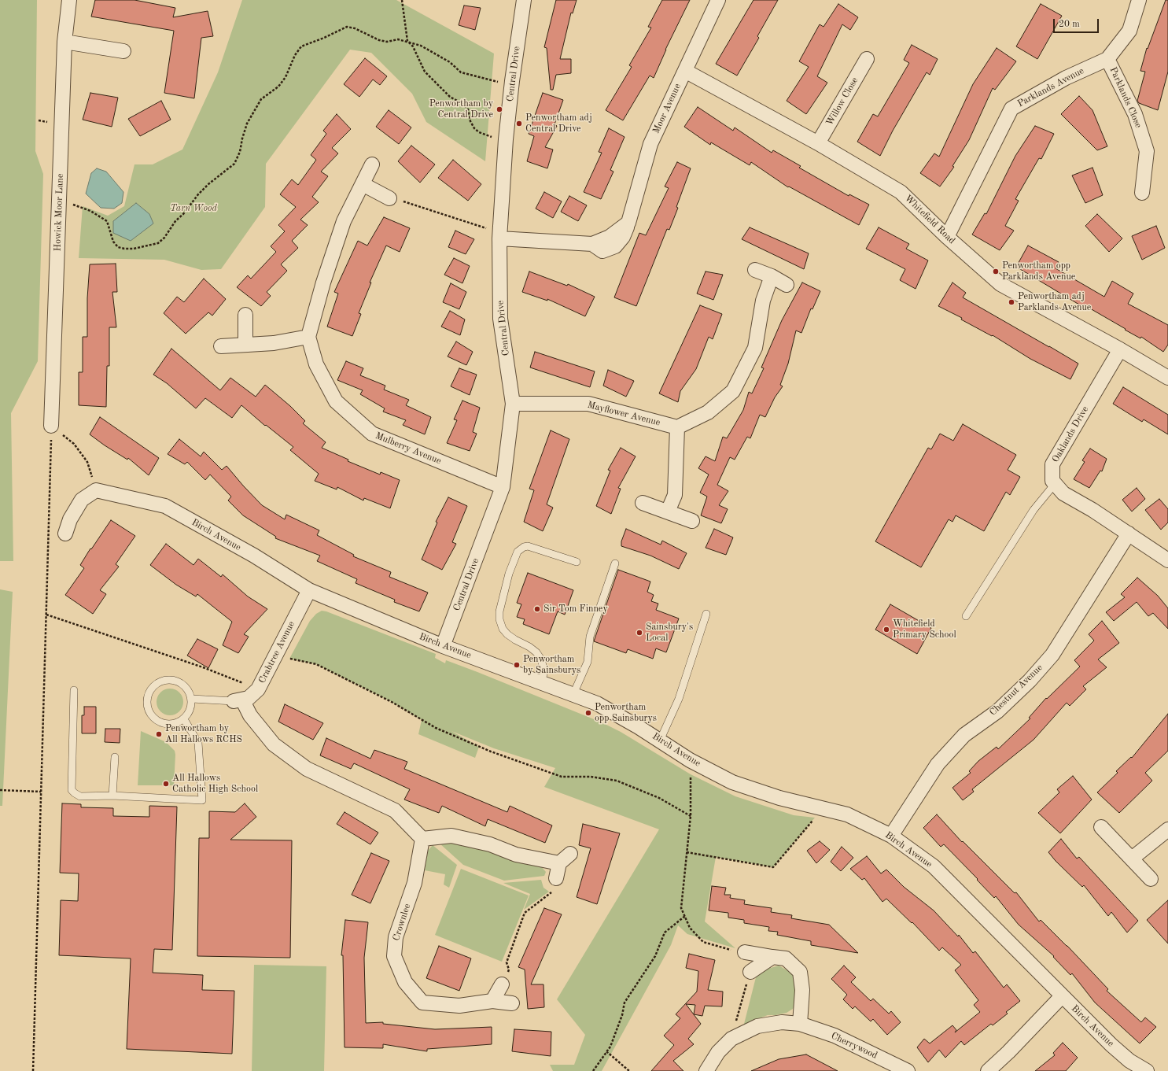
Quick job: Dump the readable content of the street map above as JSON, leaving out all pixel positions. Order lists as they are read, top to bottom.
{
  "streets": {
    "street": [
      "Central Drive",
      "Parklands Avenue",
      "Parklands Close",
      "Willow Close",
      "Moor Avenue",
      "Howick Moor Lane",
      "Whitefield Road",
      "Mayflower Avenue",
      "Oaklands Drive",
      "Mulberry Avenue",
      "Birch Avenue",
      "Crabtree Avenue",
      "Chestnut Avenue",
      "Crownlee",
      "Cherrywood"
    ]
  },
  "crossings": [
    ["Central Drive", "Moor Avenue"],
    ["Central Drive", "Mayflower Avenue"],
    ["Central Drive", "Mulberry Avenue"],
    ["Central Drive", "Birch Avenue"],
    ["Parklands Avenue", "Parklands Close"],
    ["Parklands Avenue", "Whitefield Road"],
    ["Willow Close", "Whitefield Road"],
    ["Moor Avenue", "Whitefield Road"],
    ["Whitefield Road", "Oaklands Drive"],
    ["Birch Avenue", "Crabtree Avenue"],
    ["Birch Avenue", "Chestnut Avenue"]
  ],
  "parks": ["Tarn Wood"],
  "places": [
    "Penwortham by Central Drive",
    "Penwortham adj Central Drive",
    "Penwortham opp Parklands Avenue",
    "Penwortham adj Parklands Avenue",
    "Sir Tom Finney",
    "Whitefield Primary School",
    "Sainsbury's Local",
    "Penwortham by Sainsburys",
    "Penwortham opp Sainsburys",
    "Penwortham by All Hallows RCHS",
    "All Hallows Catholic High School"
  ],
  "scale_bar": "20 m"
}
